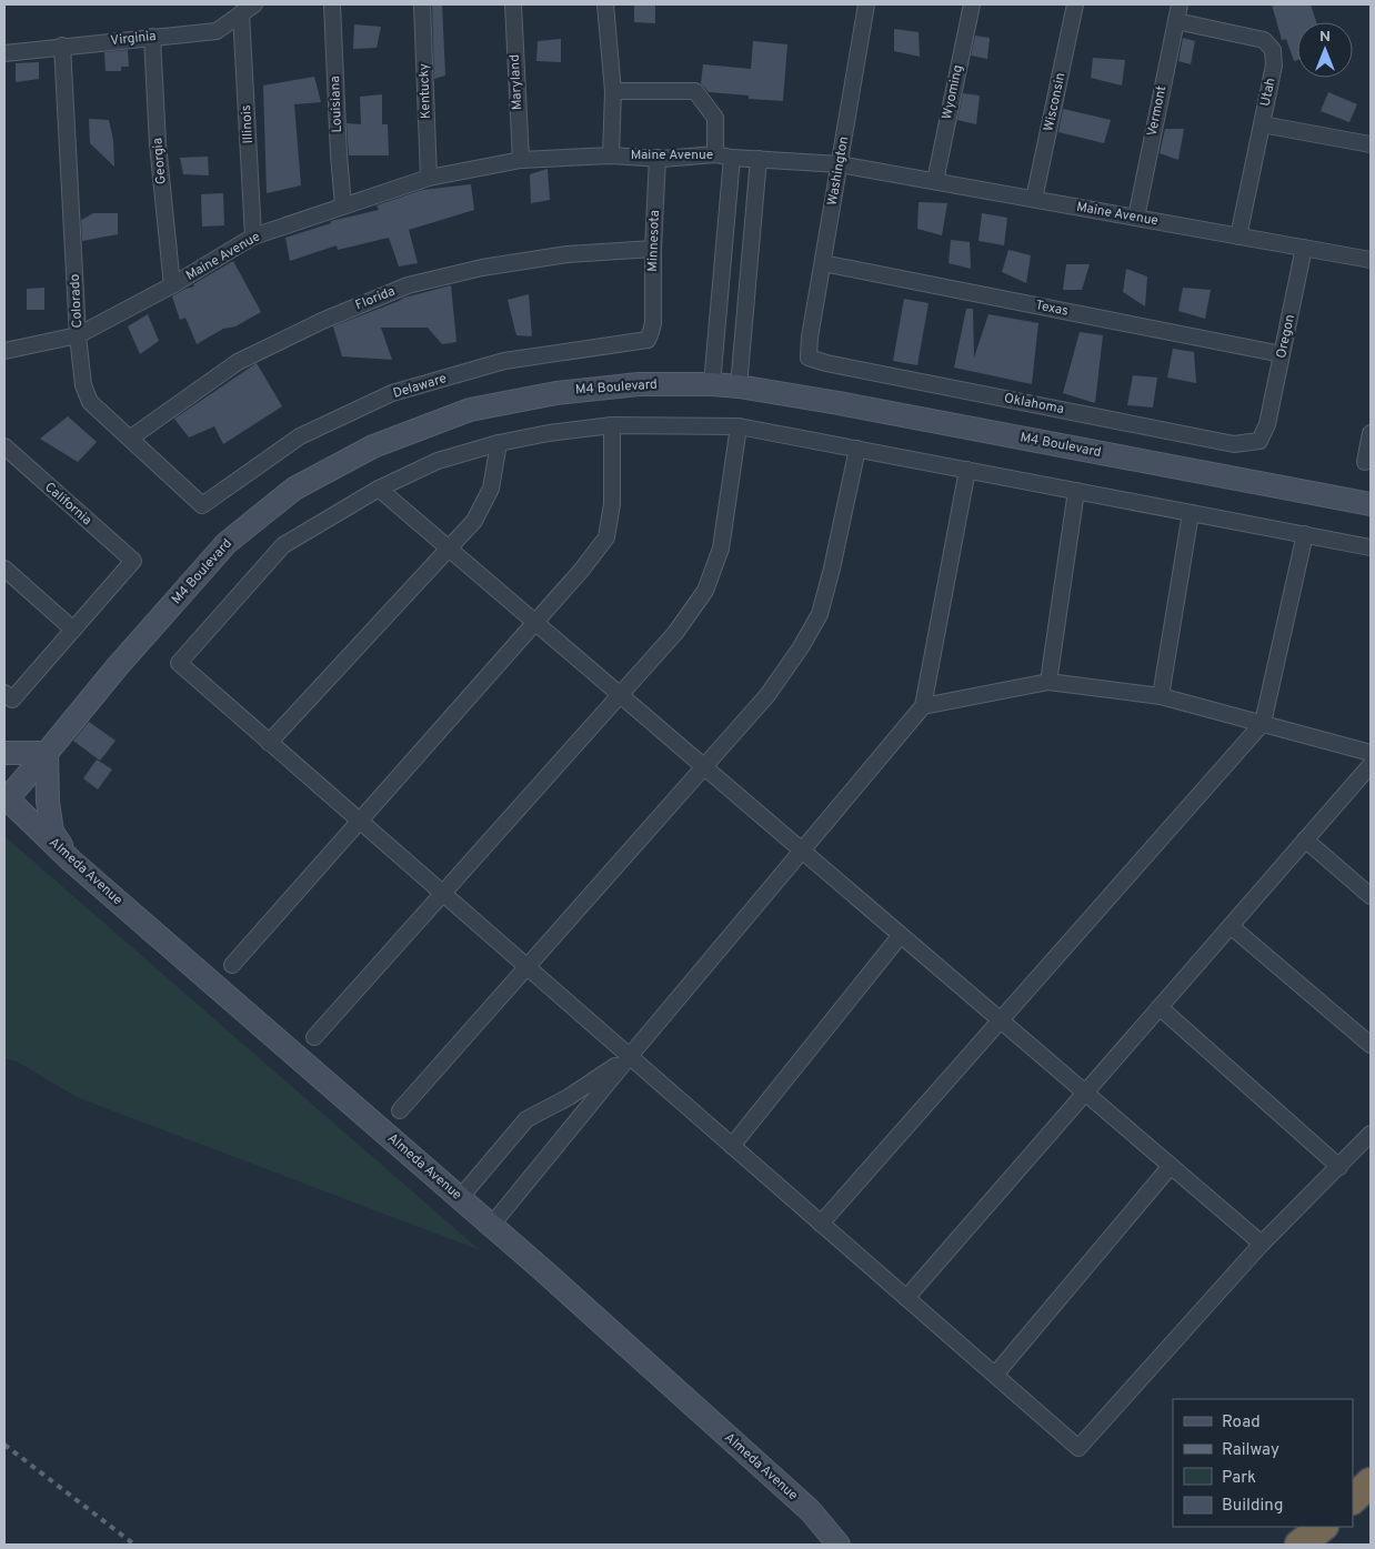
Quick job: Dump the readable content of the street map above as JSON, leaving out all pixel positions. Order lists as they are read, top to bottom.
{
  "streets": {
    "street": [
      "Virginia",
      "Maryland",
      "Kentucky",
      "Wyoming",
      "Utah",
      "Wisconsin",
      "Louisiana",
      "Vermont",
      "Illinois",
      "Maine Avenue",
      "Georgia",
      "Washington",
      "Minnesota",
      "Florida",
      "Colorado",
      "Texas",
      "Oregon",
      "Delaware",
      "M4 Boulevard",
      "Oklahoma",
      "California",
      "Almeda Avenue"
    ]
  },
  "crossings": [
    ["Virginia", "Illinois"],
    ["Virginia", "Georgia"],
    ["Virginia", "Colorado"],
    ["Maryland", "Maine Avenue"],
    ["Kentucky", "Maine Avenue"],
    ["Wyoming", "Maine Avenue"],
    ["Utah", "Vermont"],
    ["Utah", "Maine Avenue"],
    ["Wisconsin", "Maine Avenue"],
    ["Louisiana", "Maine Avenue"],
    ["Vermont", "Maine Avenue"],
    ["Illinois", "Maine Avenue"],
    ["Maine Avenue", "Georgia"],
    ["Maine Avenue", "Washington"],
    ["Maine Avenue", "Minnesota"],
    ["Maine Avenue", "Colorado"],
    ["Maine Avenue", "Oregon"],
    ["Washington", "Texas"],
    ["Washington", "Oklahoma"],
    ["Minnesota", "Florida"],
    ["Minnesota", "Delaware"],
    ["Florida", "Colorado"],
    ["Colorado", "Delaware"],
    ["Texas", "Oregon"],
    ["Oregon", "Oklahoma"],
    ["M4 Boulevard", "Almeda Avenue"]
  ],
  "legend": [
    "Road",
    "Railway",
    "Park",
    "Building"
  ],
  "north": "top"
}
